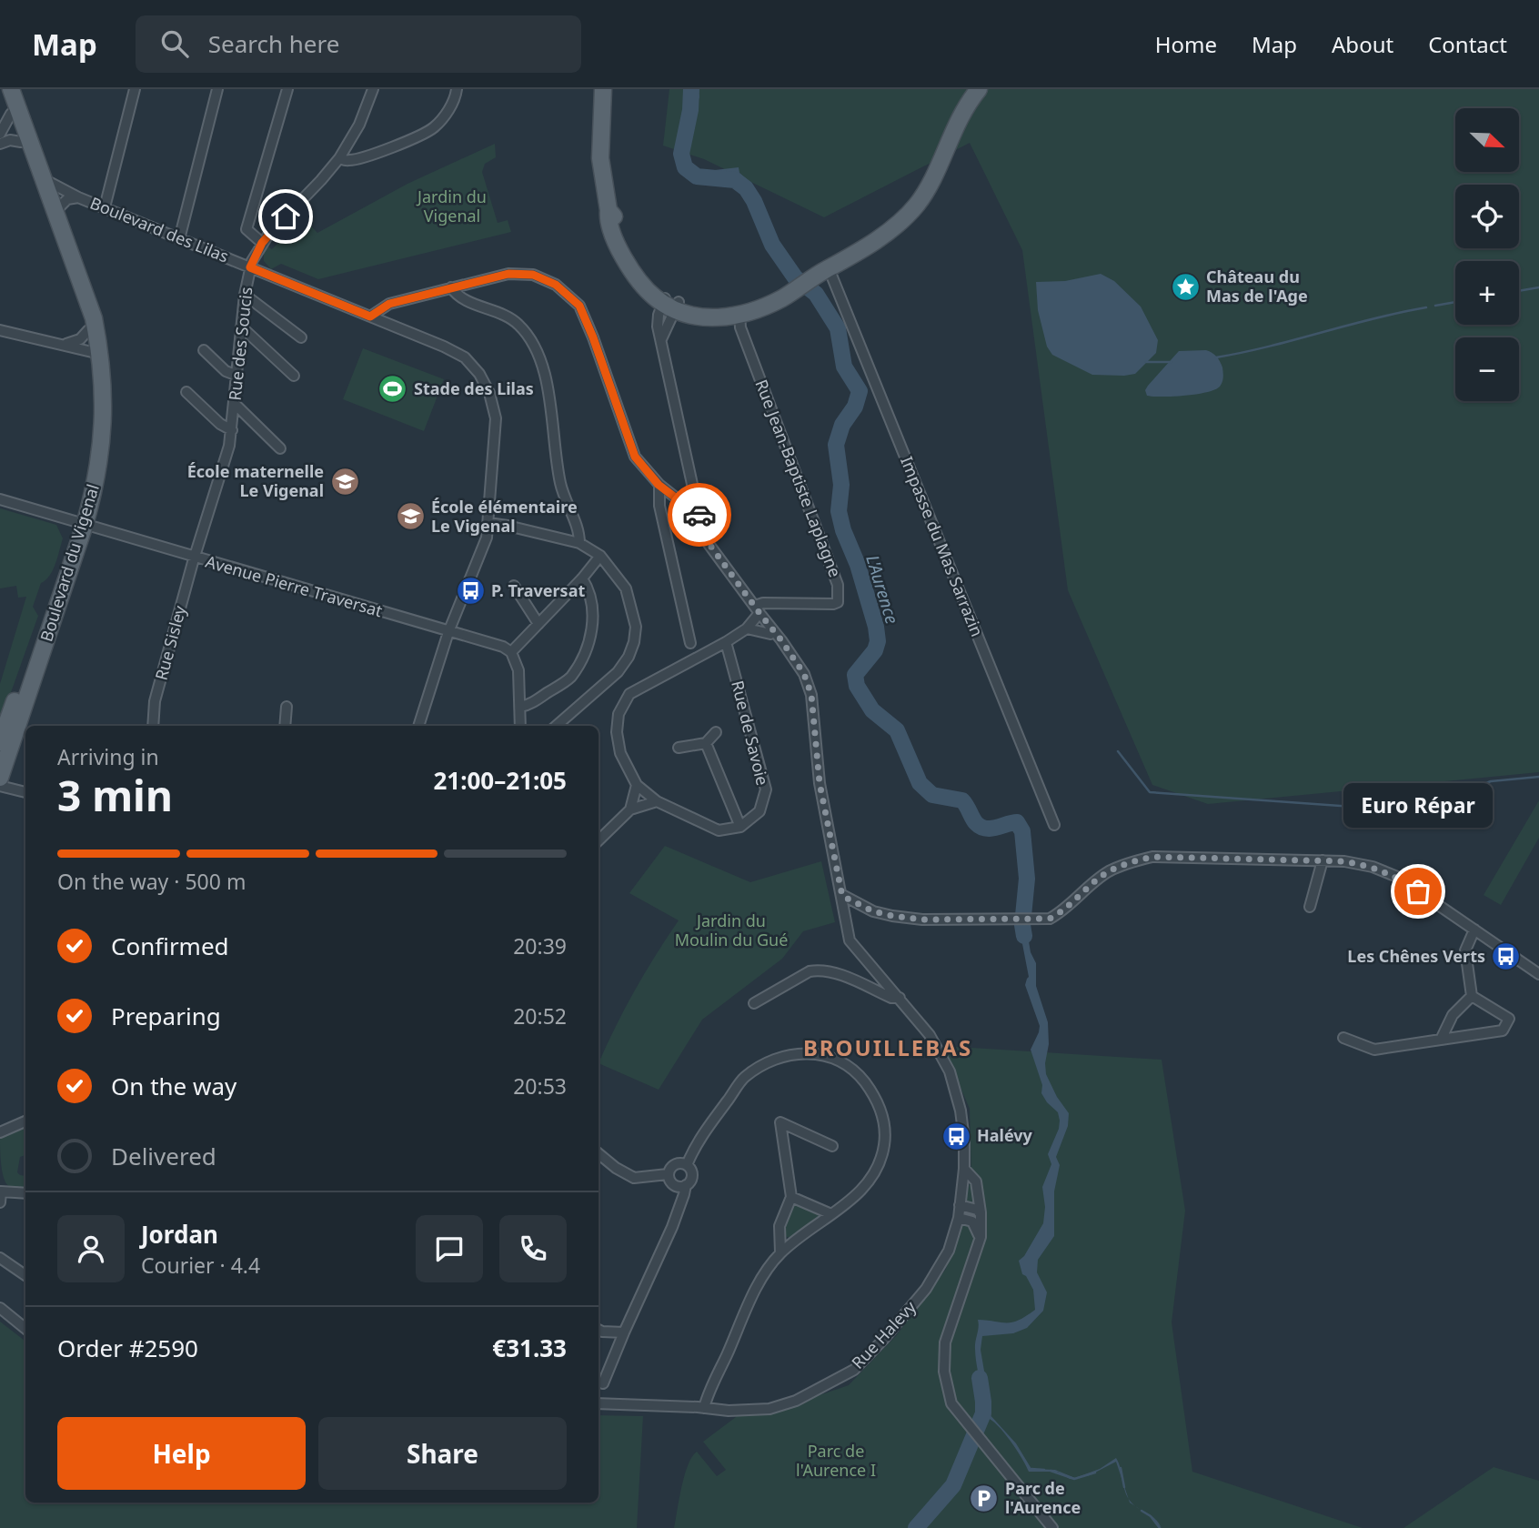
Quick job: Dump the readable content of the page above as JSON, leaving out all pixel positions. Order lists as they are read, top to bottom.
{
  "streets": {
    "main road": ["Boulevard du Vigenal"],
    "street": [
      "Boulevard des Lilas",
      "Rue des Soucis",
      "Rue Jean-Baptiste Laplagne",
      "Impasse du Mas Sarrazin",
      "Avenue Pierre Traversat",
      "Rue Sisley",
      "Rue de Savoie",
      "Rue Halevy"
    ]
  },
  "crossings": [
    ["Boulevard des Lilas", "Rue des Soucis"],
    ["Boulevard des Lilas", "Boulevard du Vigenal"],
    ["Boulevard des Lilas", "Avenue Pierre Traversat"],
    ["Rue des Soucis", "Avenue Pierre Traversat"],
    ["Rue des Soucis", "Rue Sisley"],
    ["Rue Jean-Baptiste Laplagne", "Rue Halevy"],
    ["Boulevard du Vigenal", "Avenue Pierre Traversat"],
    ["Avenue Pierre Traversat", "Rue Sisley"]
  ],
  "districts": ["BROUILLEBAS"],
  "water": ["L'Aurence"],
  "parks": ["Jardin du Vigenal", "Jardin du Moulin du Gué", "Parc de l'Aurence I"],
  "places": {
    "place": ["Château du Mas de l'Age"],
    "sports": ["Stade des Lilas"],
    "school or university": ["École maternelle Le Vigenal", "École élémentaire Le Vigenal"],
    "bus stop": ["P. Traversat", "Les Chênes Verts", "Halévy"],
    "other": ["Euro Répar"],
    "parking": ["Parc de l'Aurence"]
  },
  "north": "bottom right",
  "page": {
    "header": "Map",
    "search": "Search here",
    "nav": [
      "Home",
      "Map",
      "About",
      "Contact"
    ],
    "map_buttons": ["+", "−"],
    "heading": ["3 min", "Arriving in", "21:00–21:05"],
    "panel": [
      "Jordan",
      "Courier · 4.4",
      "Order #2590",
      "€31.33"
    ],
    "bubble": "Euro Répar",
    "bar": "On the way · 500 m",
    "list": [
      ["Confirmed", "20:39"],
      ["Preparing", "20:52"],
      ["On the way", "20:53"],
      "Delivered"
    ],
    "buttons": ["Help", "Share"]
  }
}
